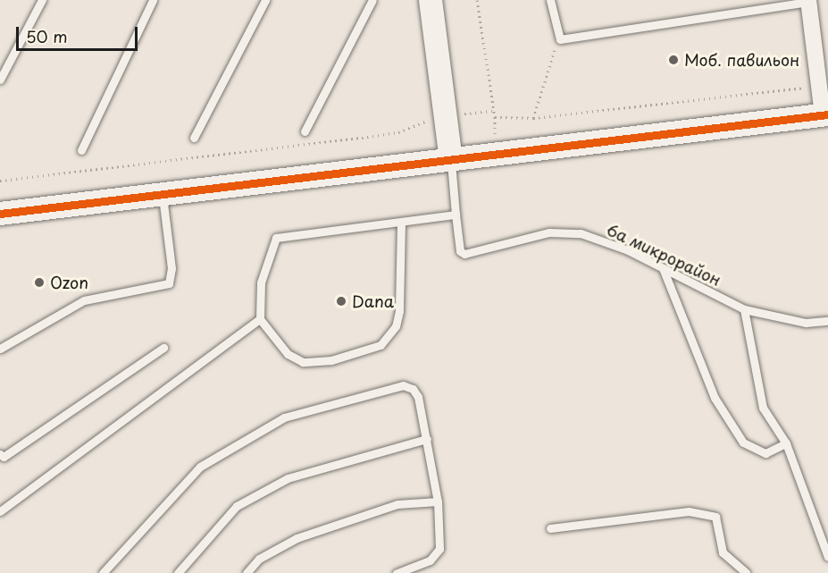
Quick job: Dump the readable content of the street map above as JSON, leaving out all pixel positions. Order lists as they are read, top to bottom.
{
  "streets": {
    "lane": ["6а микрорайон"]
  },
  "places": ["Моб. павильон", "Ozon", "Dana"],
  "scale_bar": "50 m"
}
